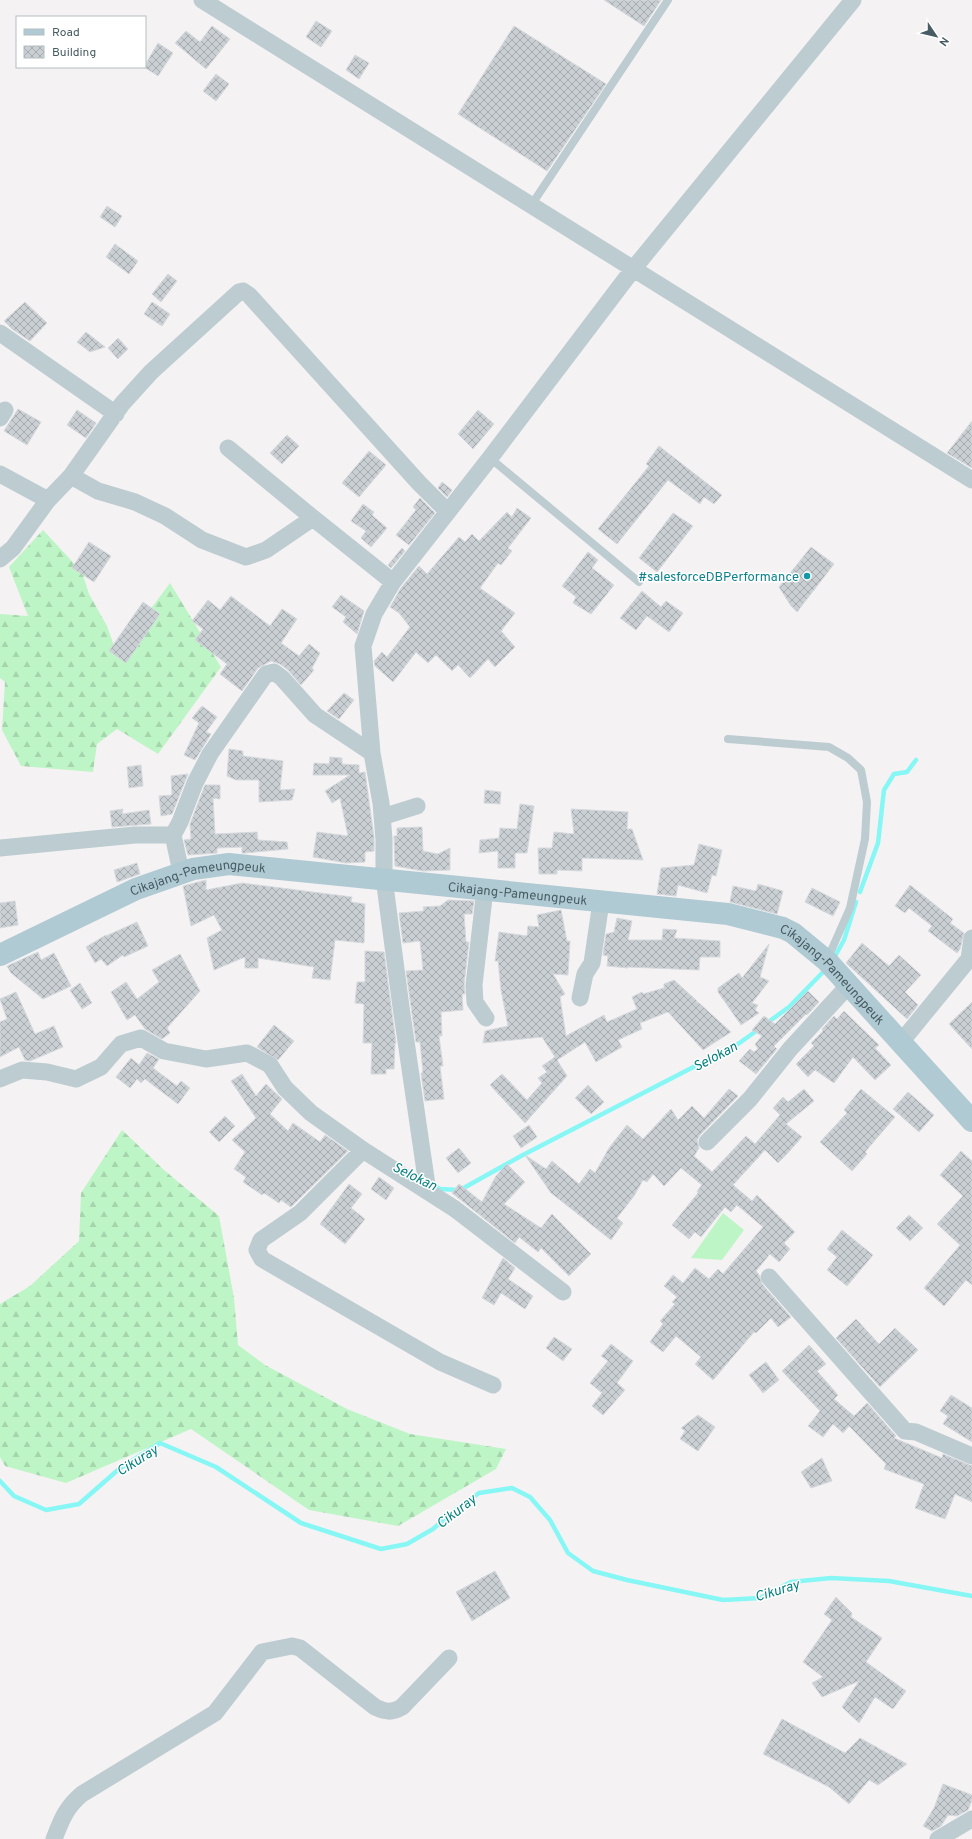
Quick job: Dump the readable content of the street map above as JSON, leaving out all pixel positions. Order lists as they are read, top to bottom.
{
  "streets": {
    "main road": ["Cikajang-Pameungpeuk"]
  },
  "water": ["Selokan", "Cikuray"],
  "places": ["#salesforceDBPerformance"],
  "legend": ["Road", "Building"],
  "north": "bottom right"
}
